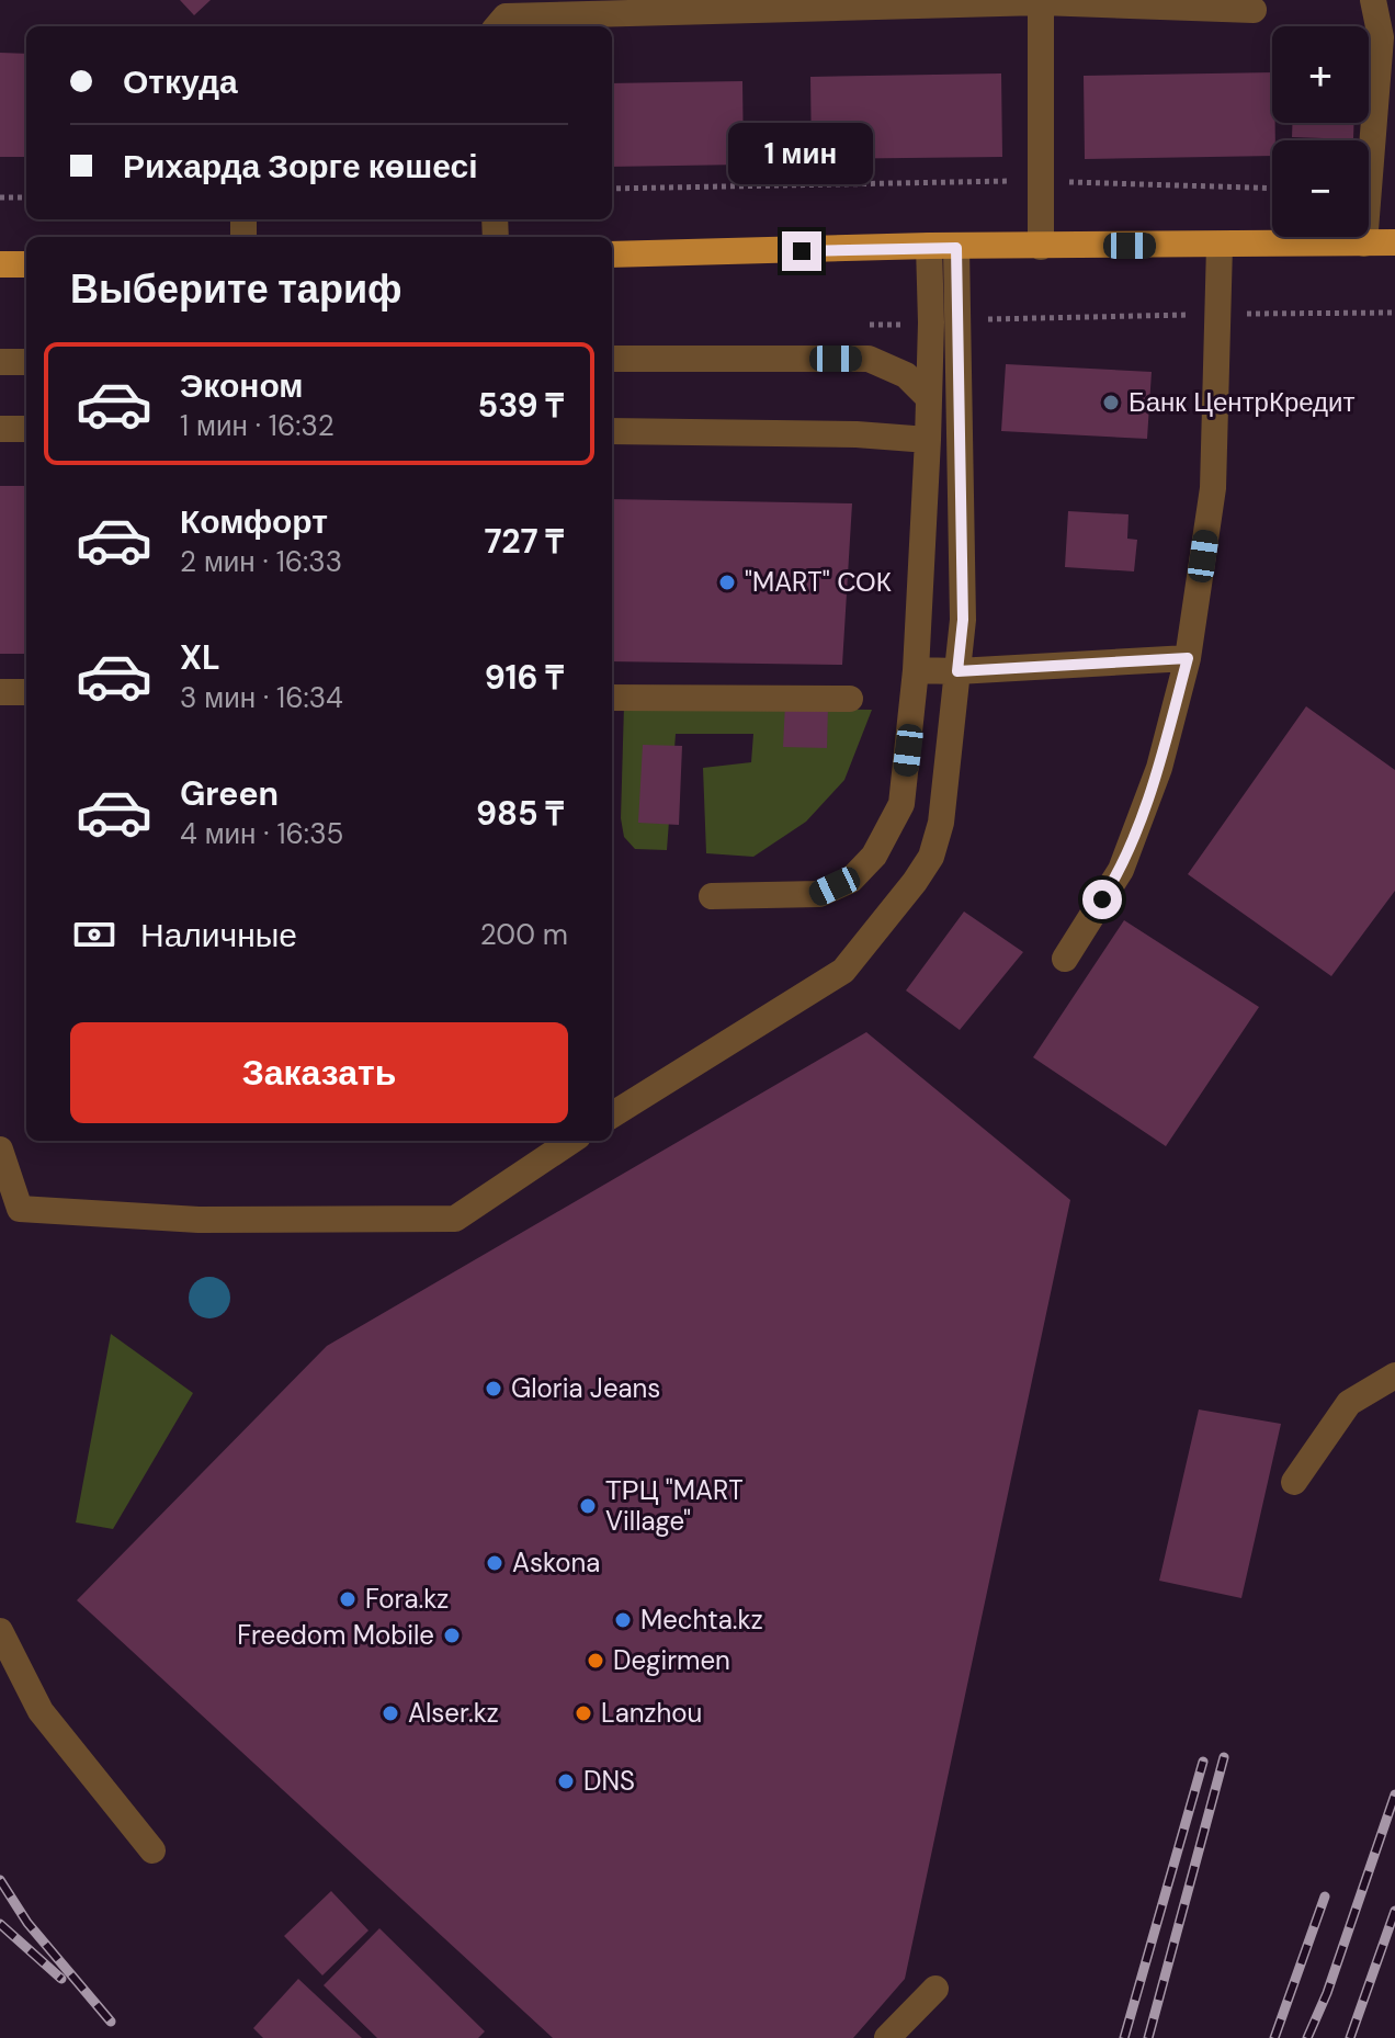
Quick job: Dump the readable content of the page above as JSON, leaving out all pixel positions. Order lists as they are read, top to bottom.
{
  "places": [
    "Банк ЦентрКредит",
    "\"MART\" СОК",
    "Gloria Jeans",
    "ТРЦ \"MART Village\"",
    "Askona",
    "Fora.kz",
    "Mechta.kz",
    "Freedom Mobile",
    "Degirmen",
    "Alser.kz",
    "Lanzhou",
    "DNS"
  ],
  "page": {
    "map_buttons": ["+", "−"],
    "banner": ["Откуда", "Рихарда Зорге көшесі"],
    "bubble": "1 мин",
    "heading": "Выберите тариф",
    "list": [
      {
        "name": "Эконом",
        "note": "1 мин · 16:32",
        "value": "539 ₸"
      },
      {
        "name": "Комфорт",
        "note": "2 мин · 16:33",
        "value": "727 ₸"
      },
      {
        "name": "XL",
        "note": "3 мин · 16:34",
        "value": "916 ₸"
      },
      {
        "name": "Green",
        "note": "4 мин · 16:35",
        "value": "985 ₸"
      }
    ],
    "pay": ["Наличные", "200 m"],
    "buttons": "Заказать"
  }
}
